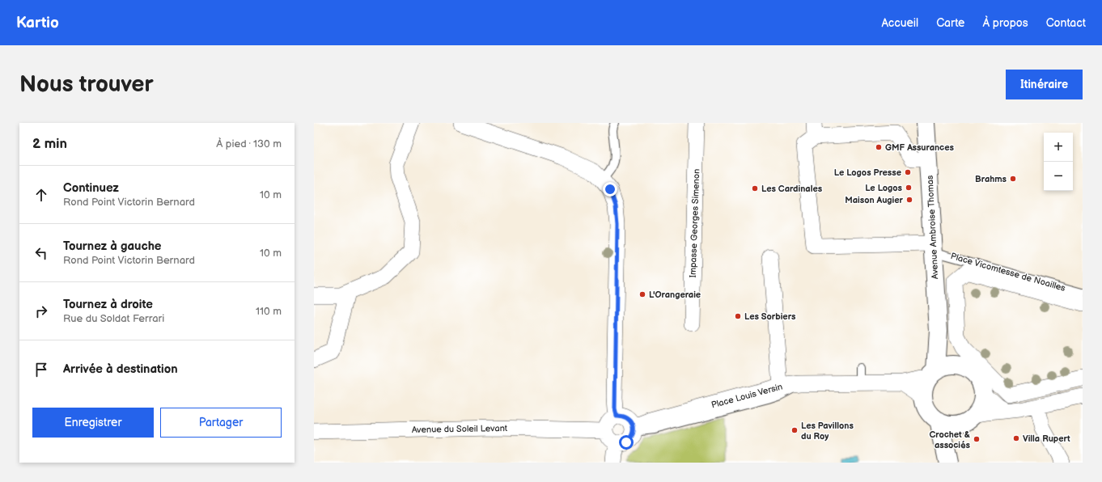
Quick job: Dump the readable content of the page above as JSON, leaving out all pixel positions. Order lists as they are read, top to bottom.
{
  "streets": {
    "street": [
      "Impasse Georges Simenon",
      "Avenue Ambroise Thomas",
      "Place Vicomtesse de Noailles",
      "Place Louis Versin",
      "Avenue du Soleil Levant"
    ]
  },
  "crossings": [
    ["Avenue Ambroise Thomas", "Place Vicomtesse de Noailles"],
    ["Avenue Ambroise Thomas", "Place Louis Versin"],
    ["Place Louis Versin", "Avenue du Soleil Levant"]
  ],
  "places": [
    "GMF Assurances",
    "Le Logos Presse",
    "Brahms",
    "Le Logos",
    "Les Cardinales",
    "Maison Augier",
    "L'Orangeraie",
    "Les Sorbiers",
    "Les Pavillons du Roy",
    "Villa Rupert",
    "Crochet & associés"
  ],
  "page": {
    "header": "Kartio",
    "nav": [
      "Accueil",
      "Carte",
      "À propos",
      "Contact"
    ],
    "buttons": [
      "Itinéraire",
      ["Enregistrer", "Partager"]
    ],
    "title": "Nous trouver",
    "heading": ["2 min", "À pied · 130 m"],
    "map_buttons": ["+", "−"],
    "list": [
      ["Continuez", "Rond Point Victorin Bernard", "10 m"],
      ["Tournez à gauche", "Rond Point Victorin Bernard", "10 m"],
      ["Tournez à droite", "Rue du Soldat Ferrari", "110 m"],
      "Arrivée à destination"
    ]
  }
}
